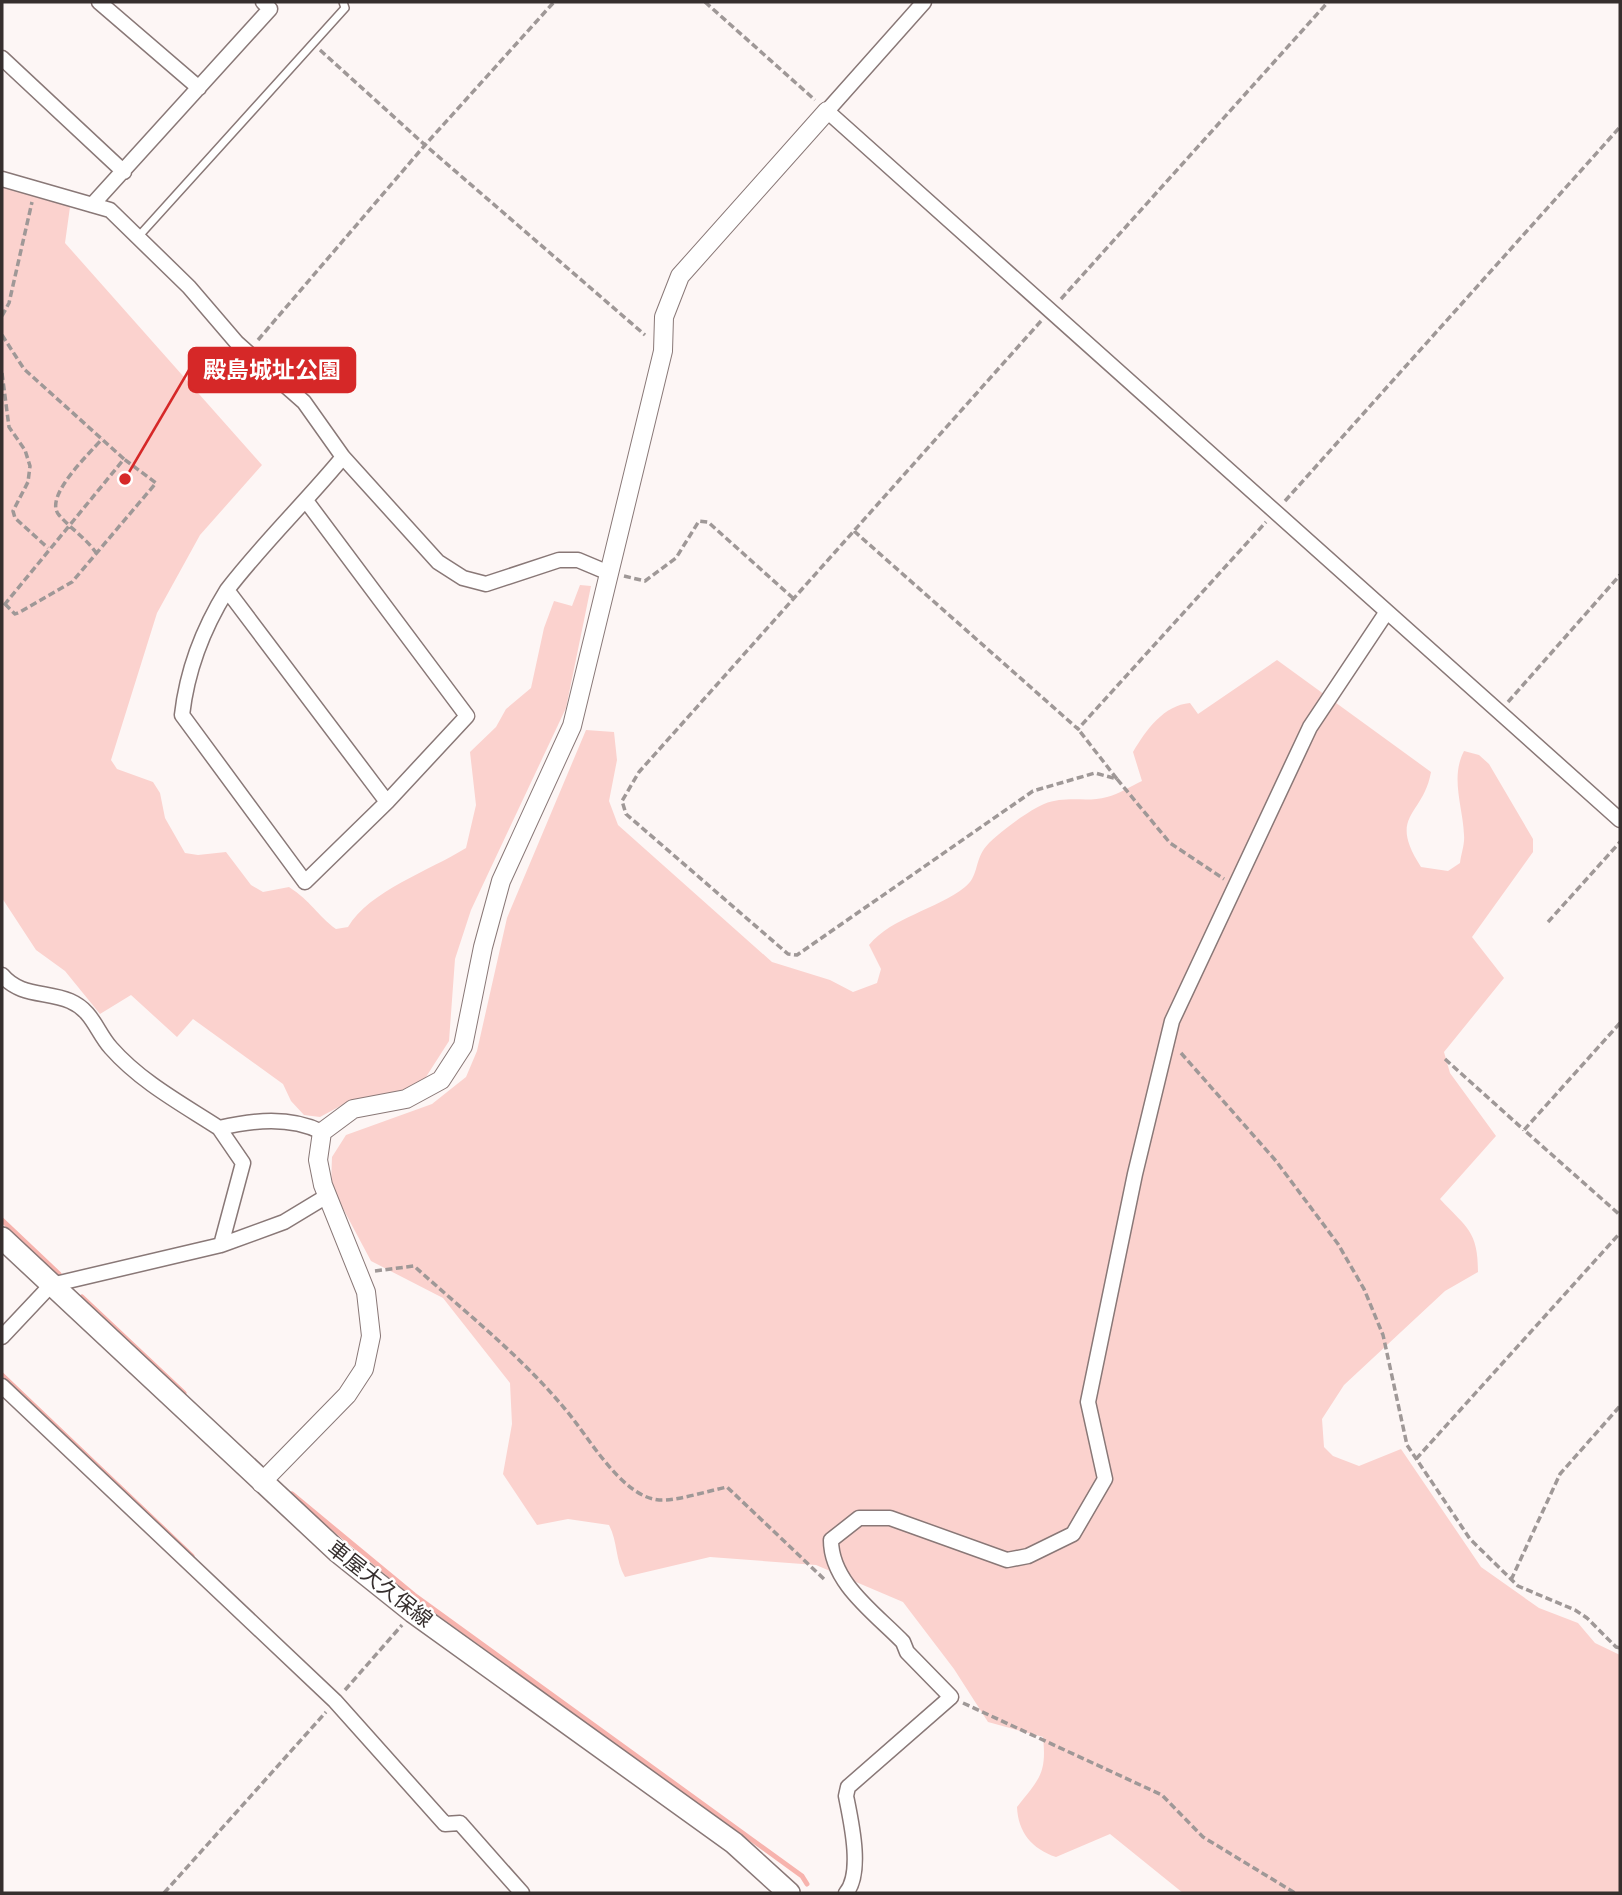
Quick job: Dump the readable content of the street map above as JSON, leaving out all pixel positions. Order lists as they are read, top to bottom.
{
  "streets": {
    "main road": ["車屋大久保線"]
  },
  "places": ["殿島城址公園"]
}
